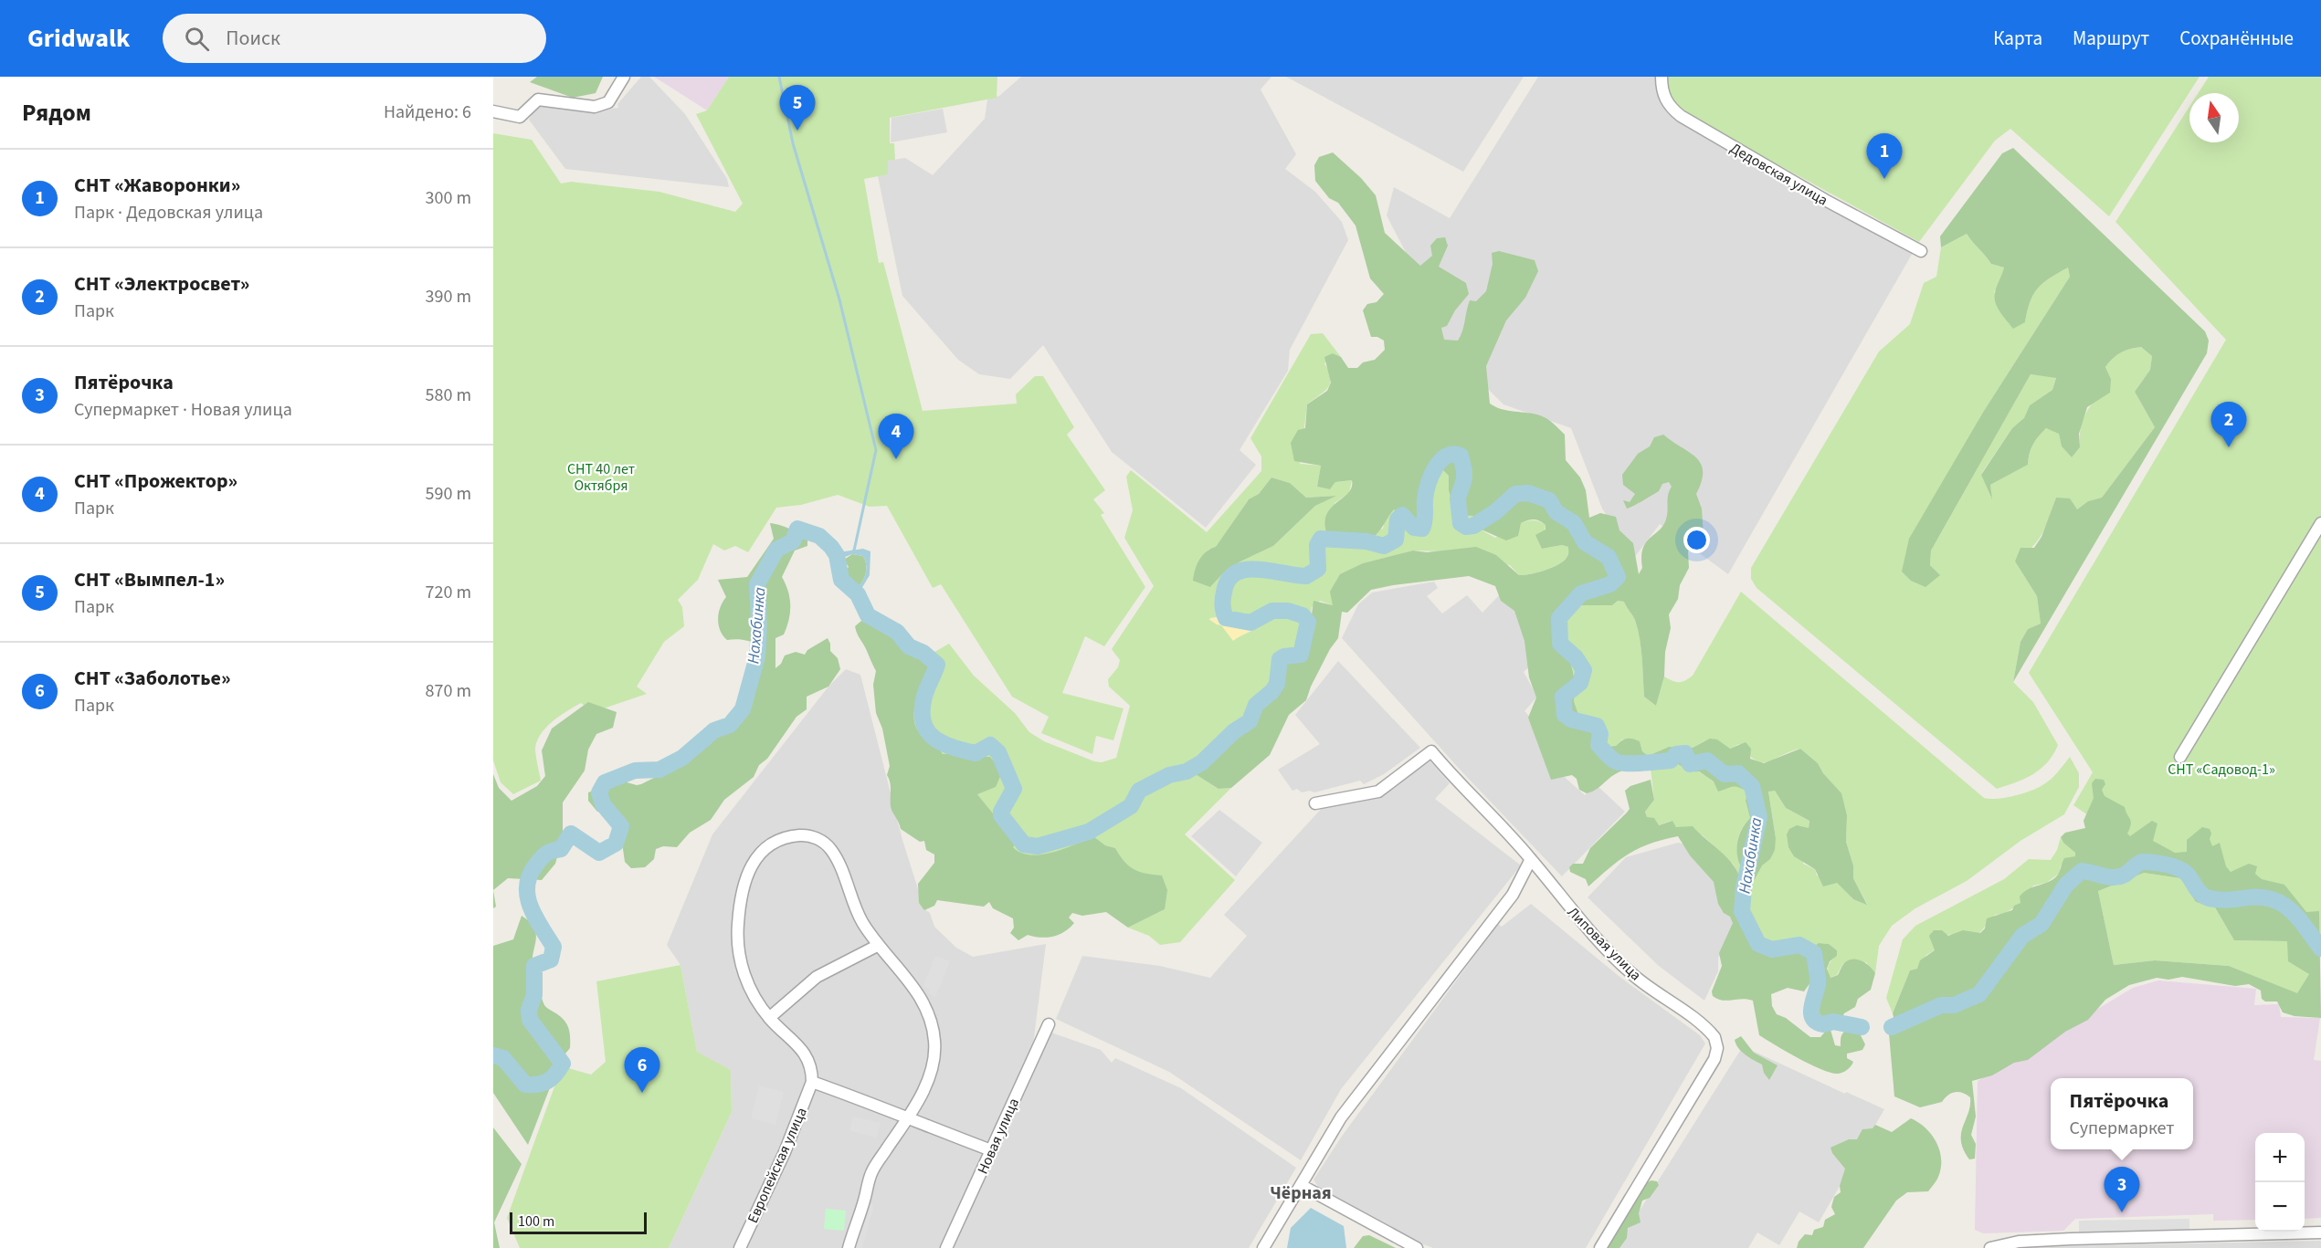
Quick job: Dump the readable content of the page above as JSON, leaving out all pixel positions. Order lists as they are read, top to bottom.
{
  "streets": {
    "street": [
      "Дедовская улица",
      "Липовая улица",
      "Новая улица",
      "Европейская улица"
    ]
  },
  "districts": ["Чёрная"],
  "water": ["Нахабинка"],
  "parks": ["СНТ 40 лет Октября", "СНТ «Садовод-1»"],
  "scale_bar": "100 m",
  "north": "top",
  "page": {
    "header": "Gridwalk",
    "search": "Поиск",
    "nav": ["Карта", "Маршрут", "Сохранённые"],
    "heading": ["Рядом", "Найдено: 6"],
    "pins": [
      "5",
      "1",
      "2",
      "4",
      "6",
      "3"
    ],
    "list": [
      {
        "mark": "1",
        "name": "СНТ «Жаворонки»",
        "note": "Парк · Дедовская улица",
        "value": "300 m"
      },
      {
        "mark": "2",
        "name": "СНТ «Электросвет»",
        "note": "Парк",
        "value": "390 m"
      },
      {
        "mark": "3",
        "name": "Пятёрочка",
        "note": "Супермаркет · Новая улица",
        "value": "580 m"
      },
      {
        "mark": "4",
        "name": "СНТ «Прожектор»",
        "note": "Парк",
        "value": "590 m"
      },
      {
        "mark": "5",
        "name": "СНТ «Вымпел-1»",
        "note": "Парк",
        "value": "720 m"
      },
      {
        "mark": "6",
        "name": "СНТ «Заболотье»",
        "note": "Парк",
        "value": "870 m"
      }
    ],
    "popup": ["Пятёрочка", "Супермаркет"],
    "map_buttons": ["+", "−"],
    "scale": "100 m"
  }
}
